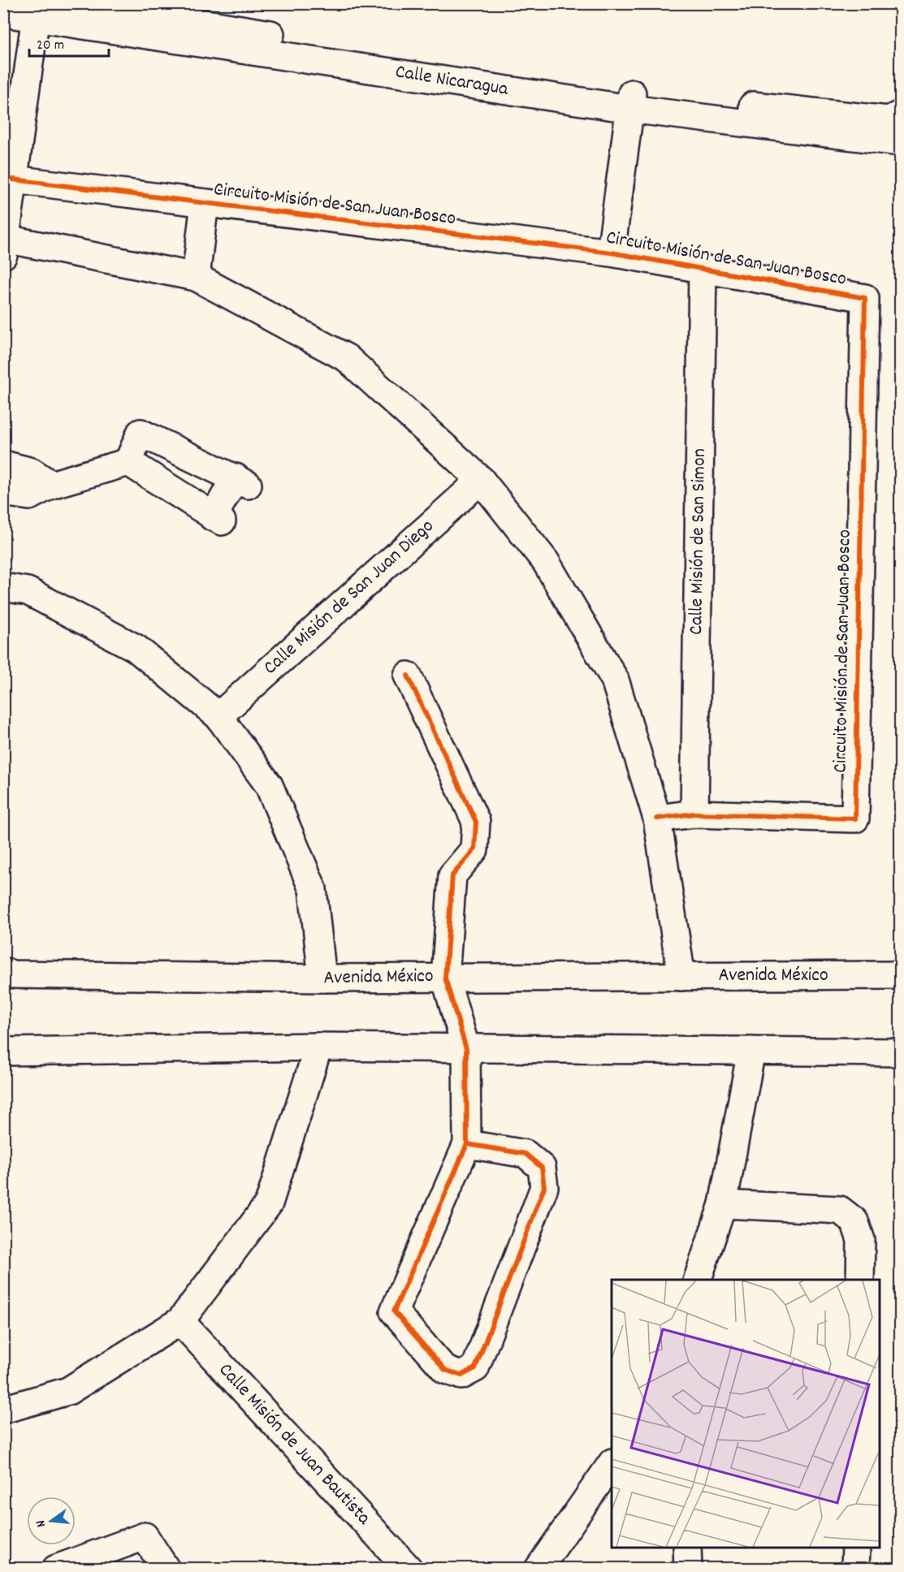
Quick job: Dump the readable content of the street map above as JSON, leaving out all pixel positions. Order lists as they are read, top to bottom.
{
  "streets": {
    "street": [
      "Calle Nicaragua",
      "Circuito Misión de San Juan Bosco",
      "Calle Misión de San Simon",
      "Calle Misión de San Juan Diego",
      "Avenida México",
      "Calle Misión de Juan Bautista"
    ]
  },
  "crossings": [
    ["Circuito Misión de San Juan Bosco", "Calle Misión de San Simon"]
  ],
  "scale_bar": "20 m",
  "north": "left"
}
